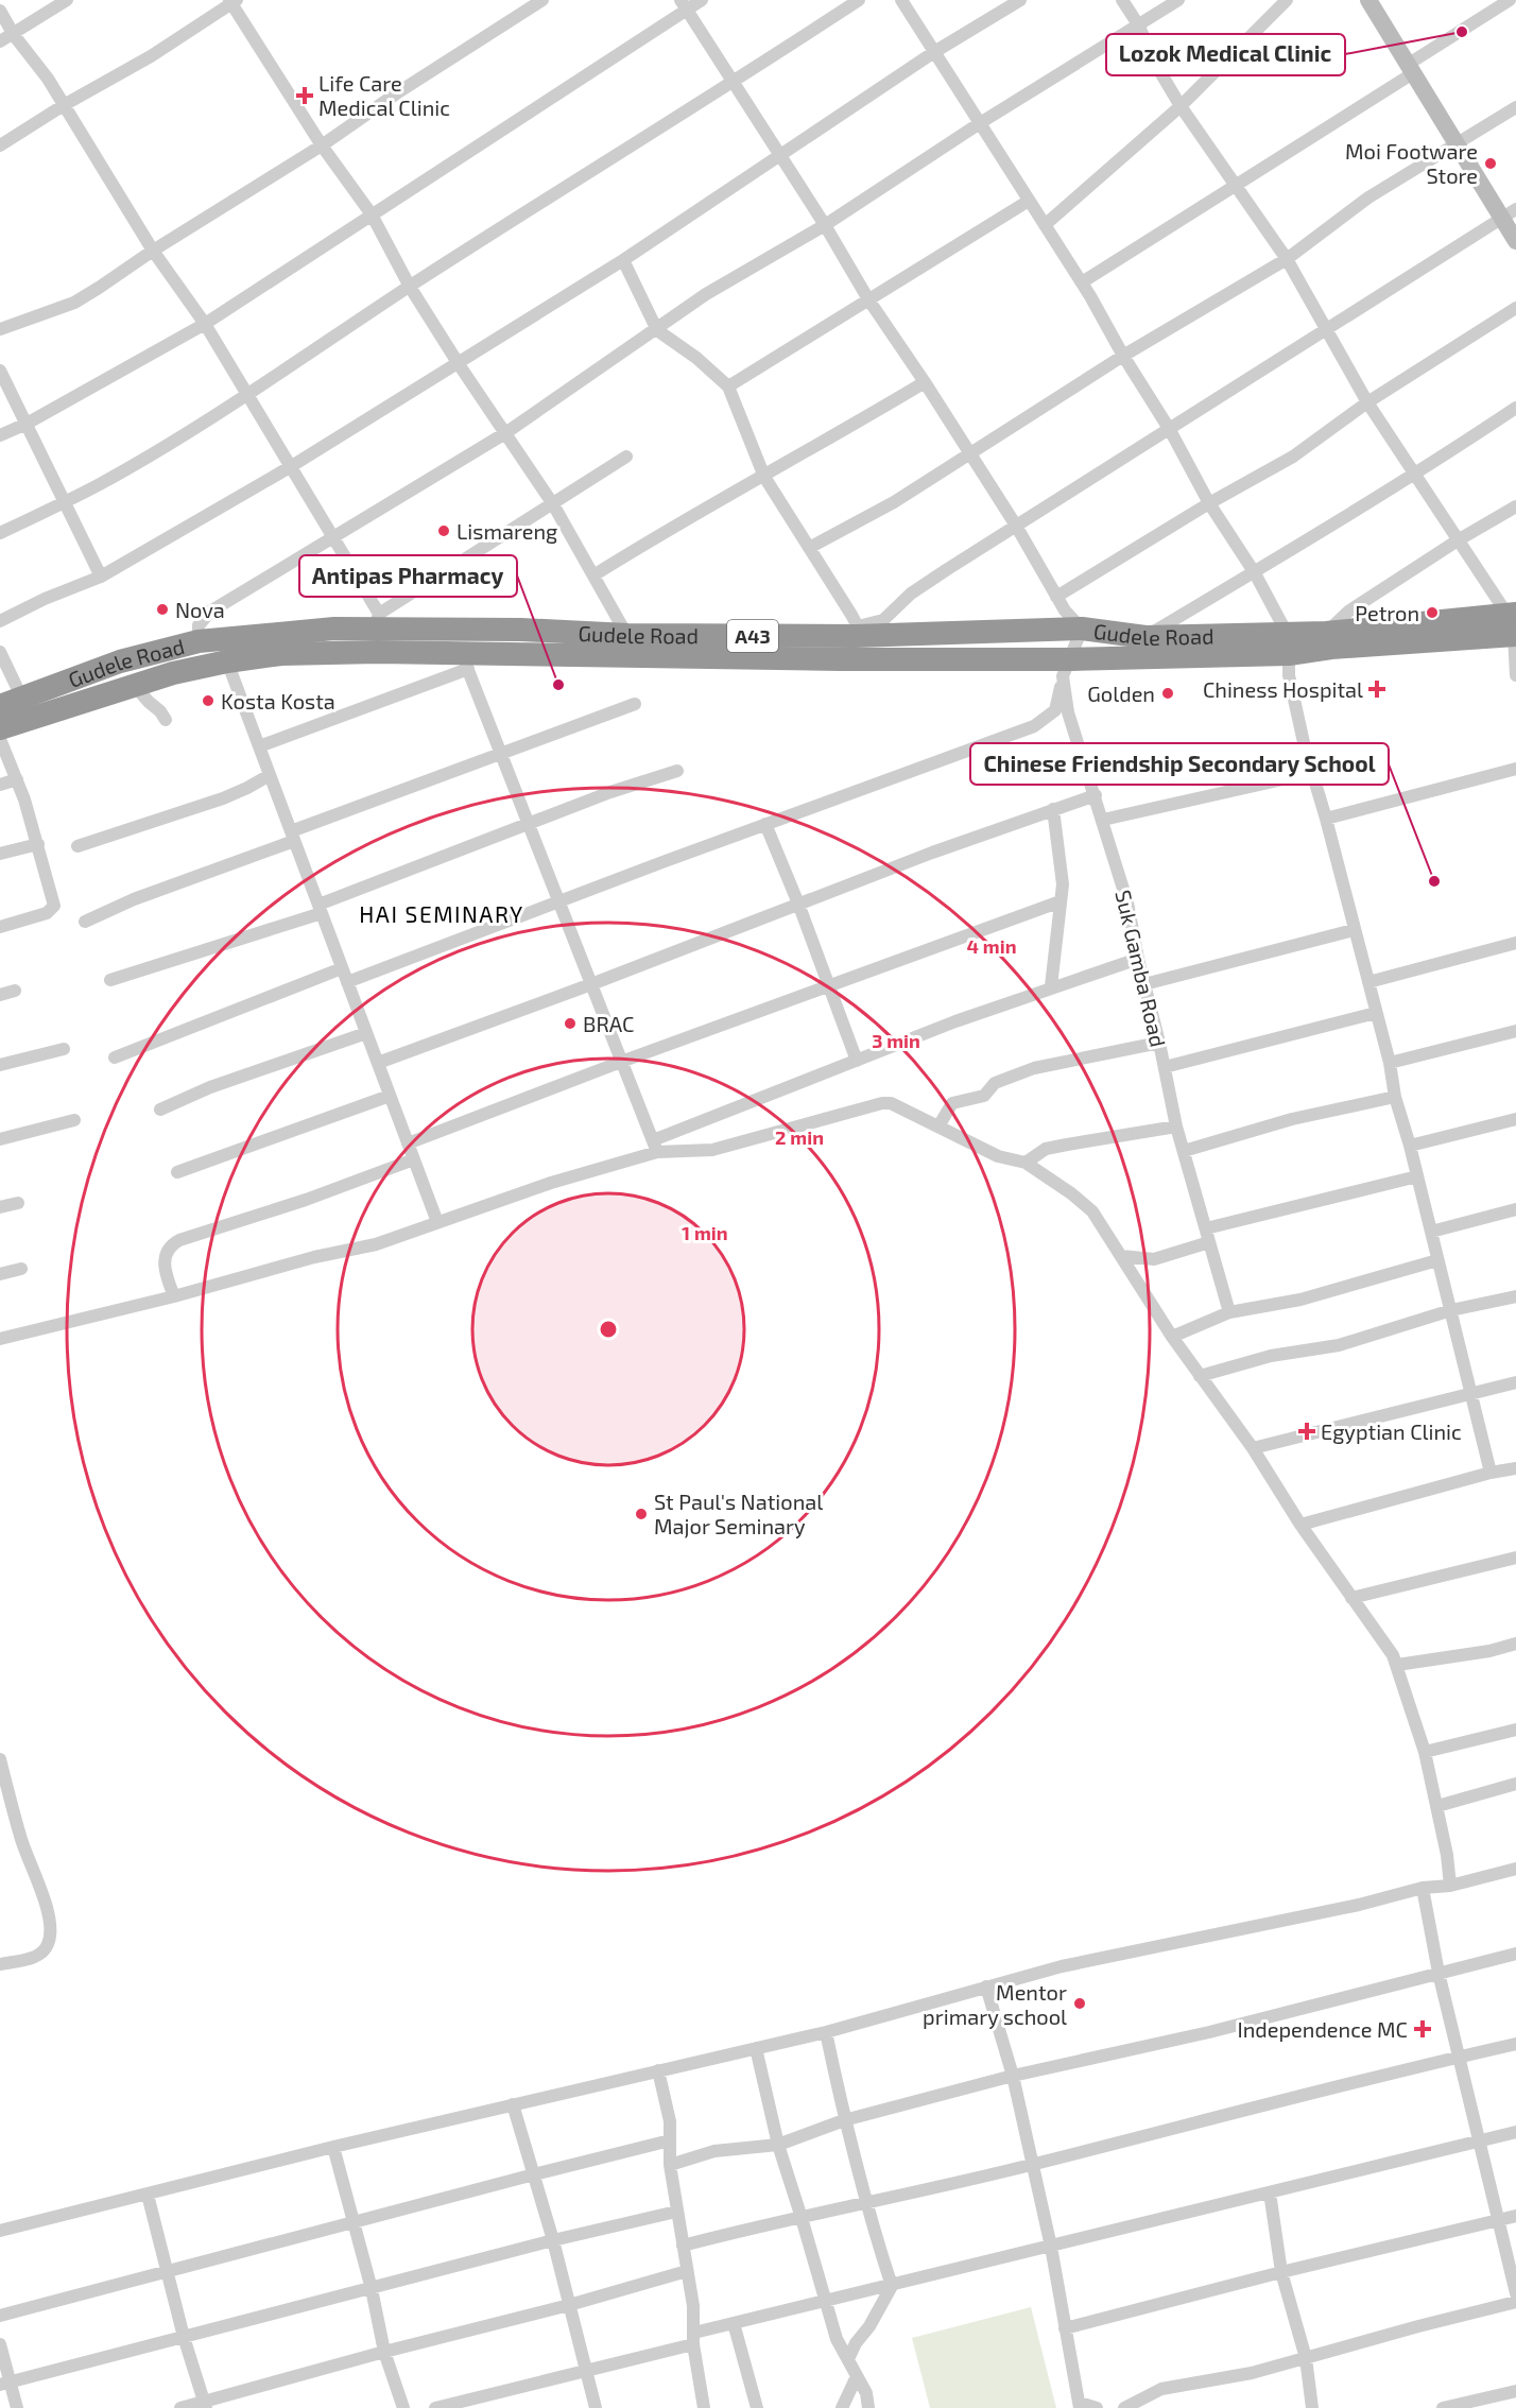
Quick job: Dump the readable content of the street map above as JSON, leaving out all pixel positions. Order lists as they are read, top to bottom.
{
  "streets": {
    "highway": ["Gudele Road", "A43"],
    "street": ["Suk Gamba Road"]
  },
  "crossings": [
    ["Gudele Road", "Suk Gamba Road"]
  ],
  "districts": ["HAI SEMINARY"],
  "places": {
    "other": [
      "Lozok Medical Clinic",
      "Moi Footware Store",
      "Lismareng",
      "Nova",
      "Petron",
      "Antipas Pharmacy",
      "Golden",
      "Kosta Kosta",
      "Chinese Friendship Secondary School",
      "BRAC",
      "St Paul's National Major Seminary",
      "Mentor primary school"
    ],
    "health": [
      "Life Care Medical Clinic",
      "Chiness Hospital",
      "Egyptian Clinic",
      "Independence MC"
    ]
  },
  "rings": [
    "4 min",
    "3 min",
    "2 min",
    "1 min"
  ]
}
